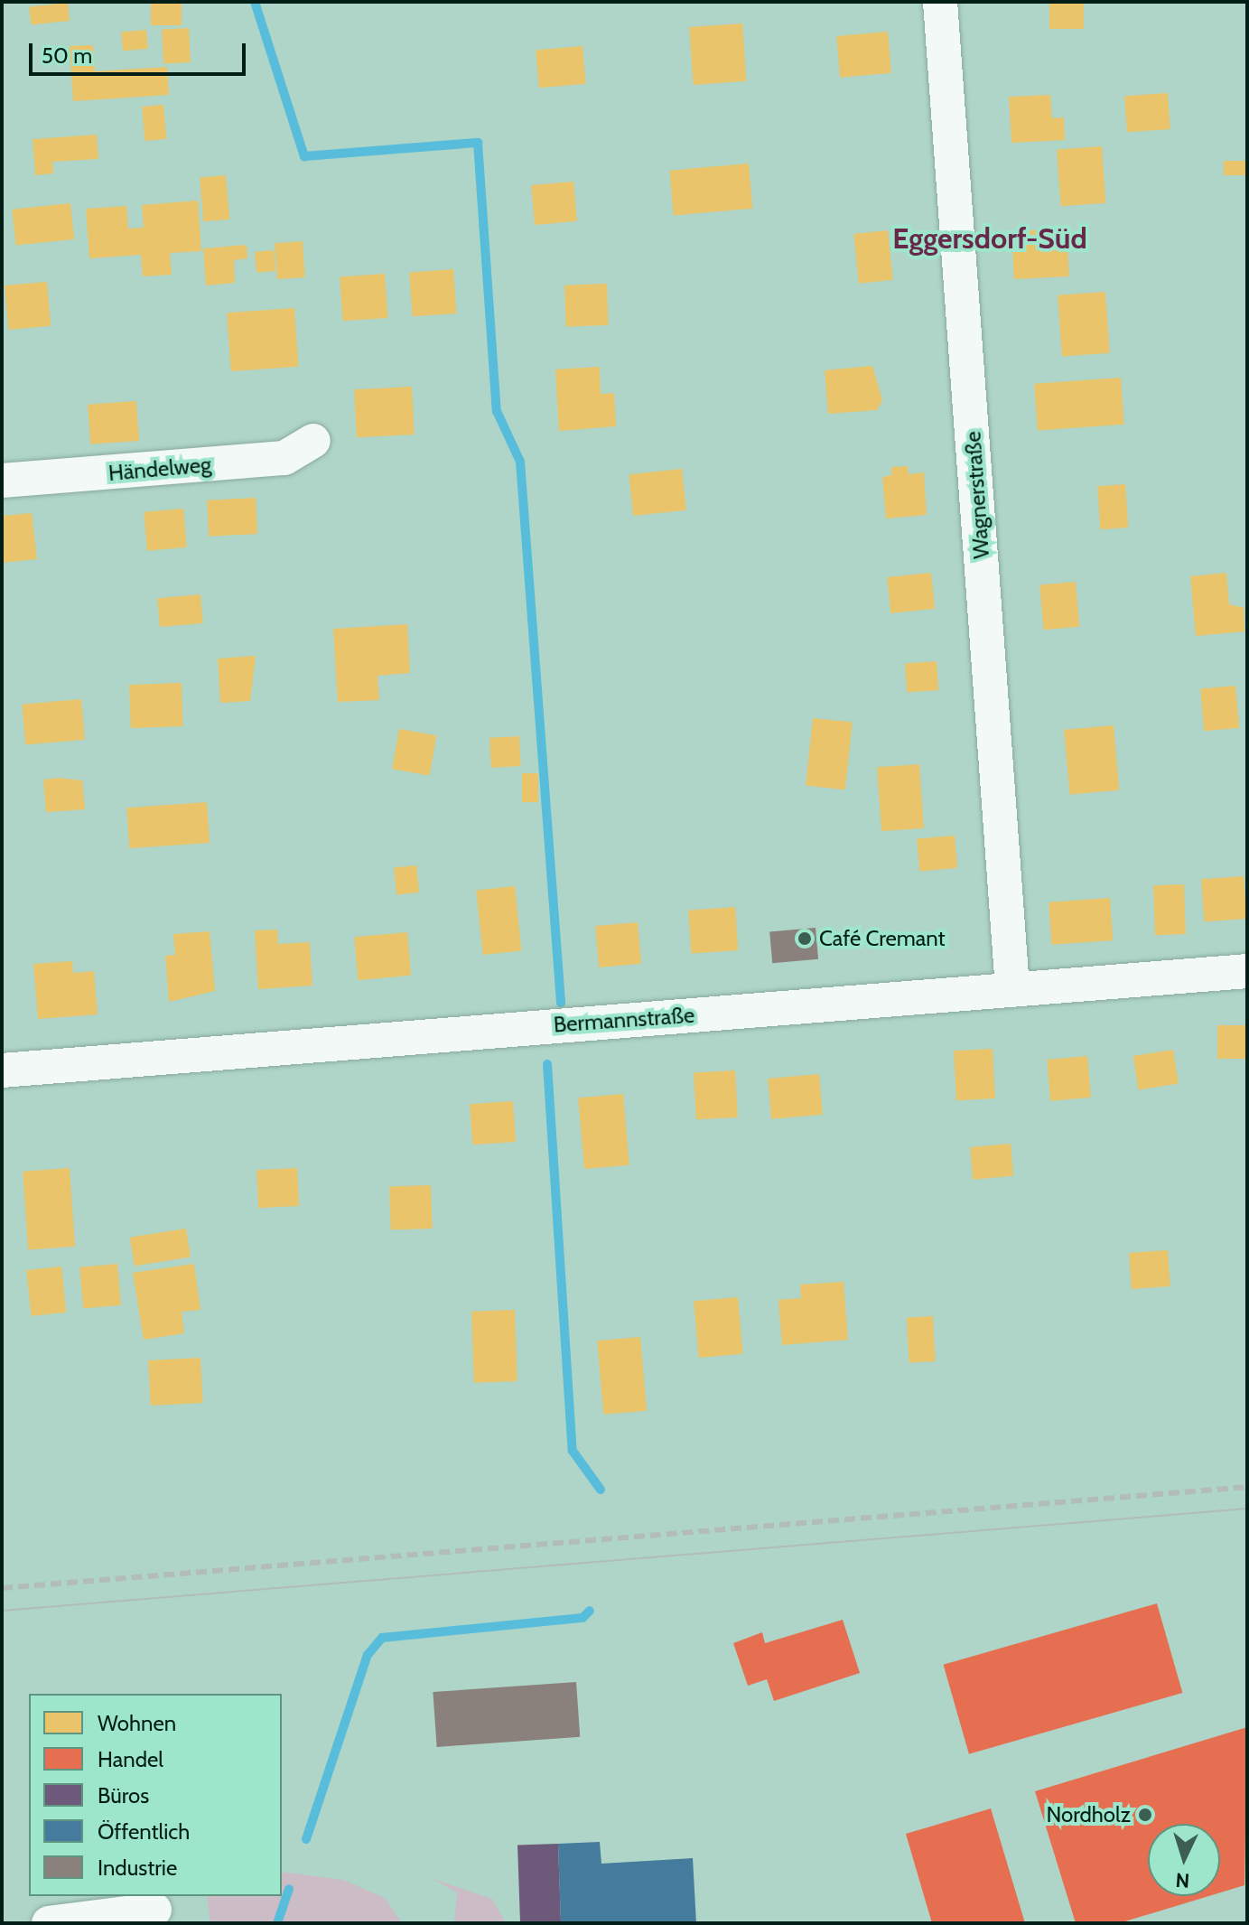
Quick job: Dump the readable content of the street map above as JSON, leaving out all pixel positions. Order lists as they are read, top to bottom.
{
  "streets": {
    "street": ["Händelweg", "Wagnerstraße", "Bermannstraße"]
  },
  "crossings": [
    ["Wagnerstraße", "Bermannstraße"]
  ],
  "districts": ["Eggersdorf-Süd"],
  "places": ["Café Cremant", "Nordholz"],
  "legend": [
    "Wohnen",
    "Handel",
    "Büros",
    "Öffentlich",
    "Industrie"
  ],
  "scale_bar": "50 m",
  "north": "bottom"
}
